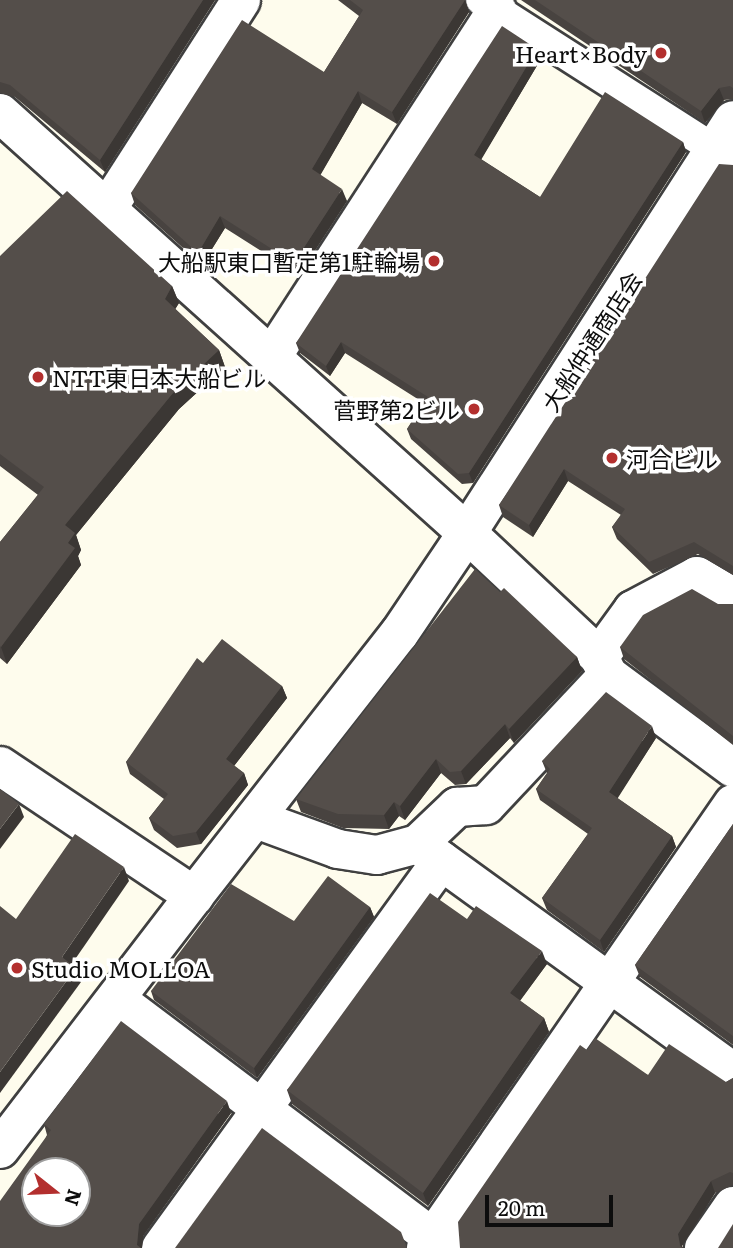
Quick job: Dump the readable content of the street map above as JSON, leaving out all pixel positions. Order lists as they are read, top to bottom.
{
  "streets": {
    "street": ["大船仲通商店会"]
  },
  "places": [
    "Heart×Body",
    "大船駅東口暫定第1駐輪場",
    "NTT東日本大船ビル",
    "菅野第2ビル",
    "河合ビル",
    "Studio MOLLOA"
  ],
  "scale_bar": "20 m",
  "north": "right"
}
